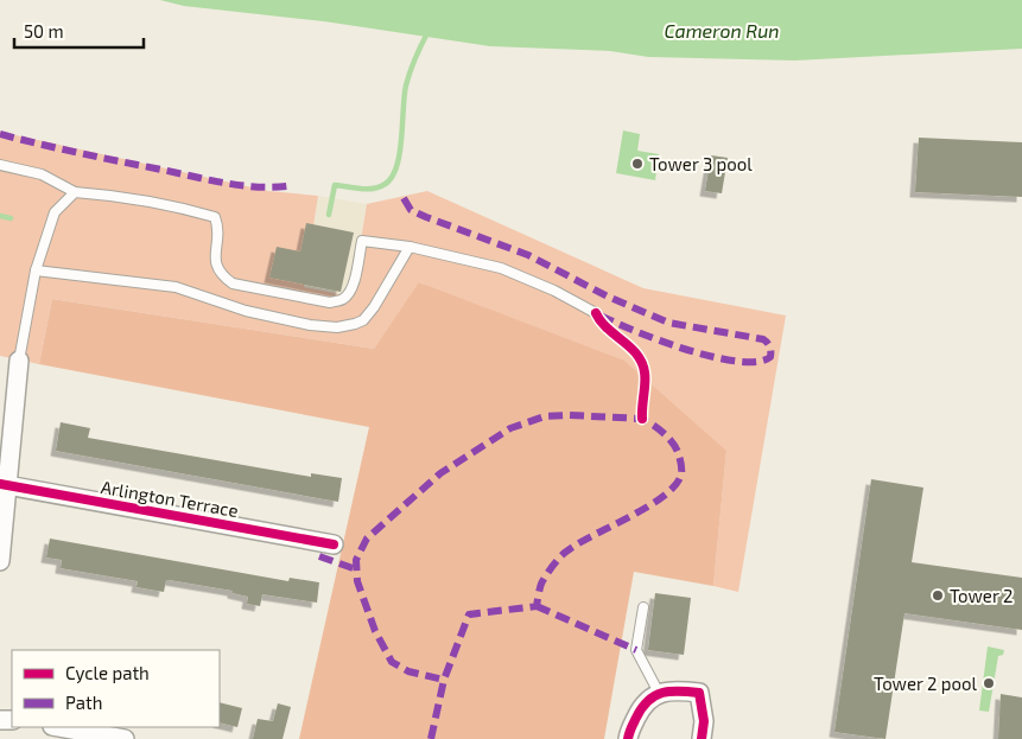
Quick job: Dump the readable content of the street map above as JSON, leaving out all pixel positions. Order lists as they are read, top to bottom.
{
  "streets": {
    "street": ["Arlington Terrace"]
  },
  "water": ["Cameron Run"],
  "places": ["Tower 3 pool", "Tower 2", "Tower 2 pool"],
  "legend": ["Cycle path", "Path"],
  "scale_bar": "50 m"
}
